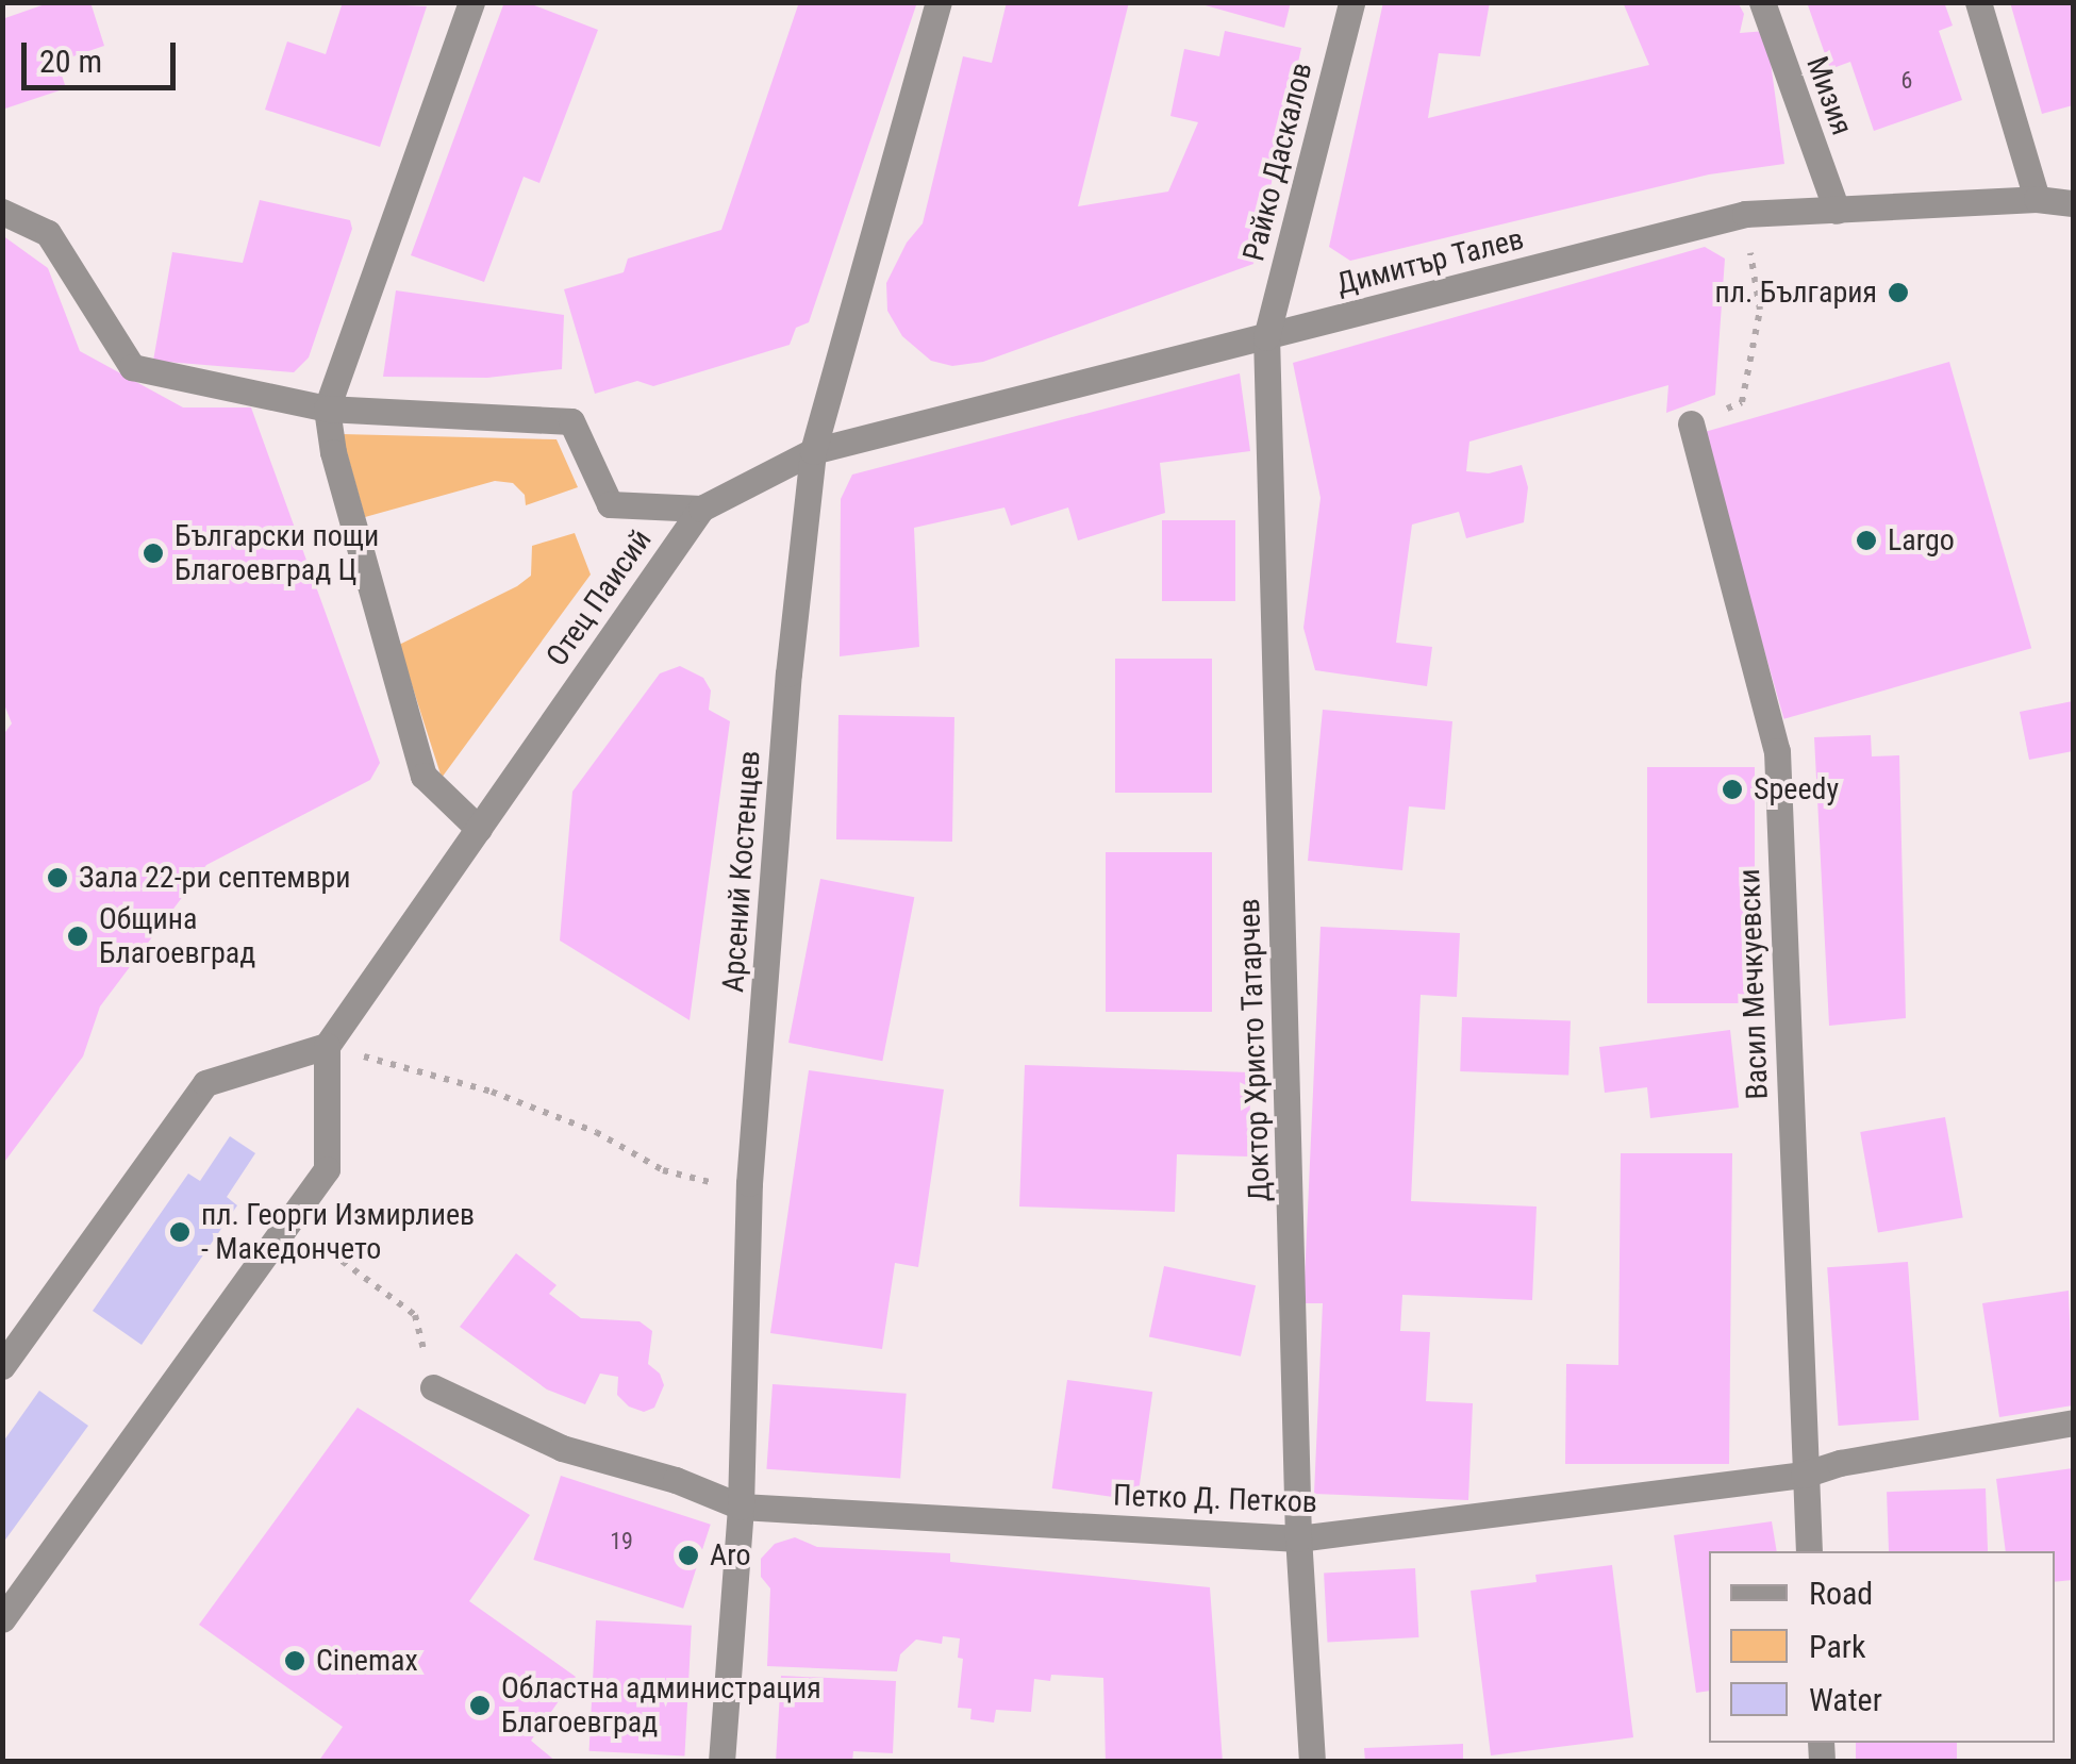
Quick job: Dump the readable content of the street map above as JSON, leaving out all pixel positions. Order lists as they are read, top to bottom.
{
  "streets": {
    "street": [
      "Мизия",
      "Райко Даскалов",
      "Димитър Талев",
      "Отец Паисий",
      "Арсений Костенцев",
      "Васил Мечкуевски",
      "Доктор Христо Татарчев",
      "Петко Д. Петков"
    ]
  },
  "crossings": [
    ["Мизия", "Димитър Талев"],
    ["Райко Даскалов", "Димитър Талев"],
    ["Райко Даскалов", "Доктор Христо Татарчев"],
    ["Димитър Талев", "Отец Паисий"],
    ["Димитър Талев", "Арсений Костенцев"],
    ["Димитър Талев", "Доктор Христо Татарчев"],
    ["Отец Паисий", "Арсений Костенцев"],
    ["Арсений Костенцев", "Петко Д. Петков"],
    ["Васил Мечкуевски", "Петко Д. Петков"],
    ["Доктор Христо Татарчев", "Петко Д. Петков"]
  ],
  "places": [
    "пл. България",
    "Largo",
    "Български пощи Благоевград Ц",
    "Speedy",
    "Зала 22-ри септември",
    "Община Благоевград",
    "пл. Георги Измирлиев - Македончето",
    "Aro",
    "Cinemax",
    "Областна администрация Благоевград"
  ],
  "house_numbers": ["6", "19"],
  "legend": ["Road", "Park", "Water"],
  "scale_bar": "20 m"
}
